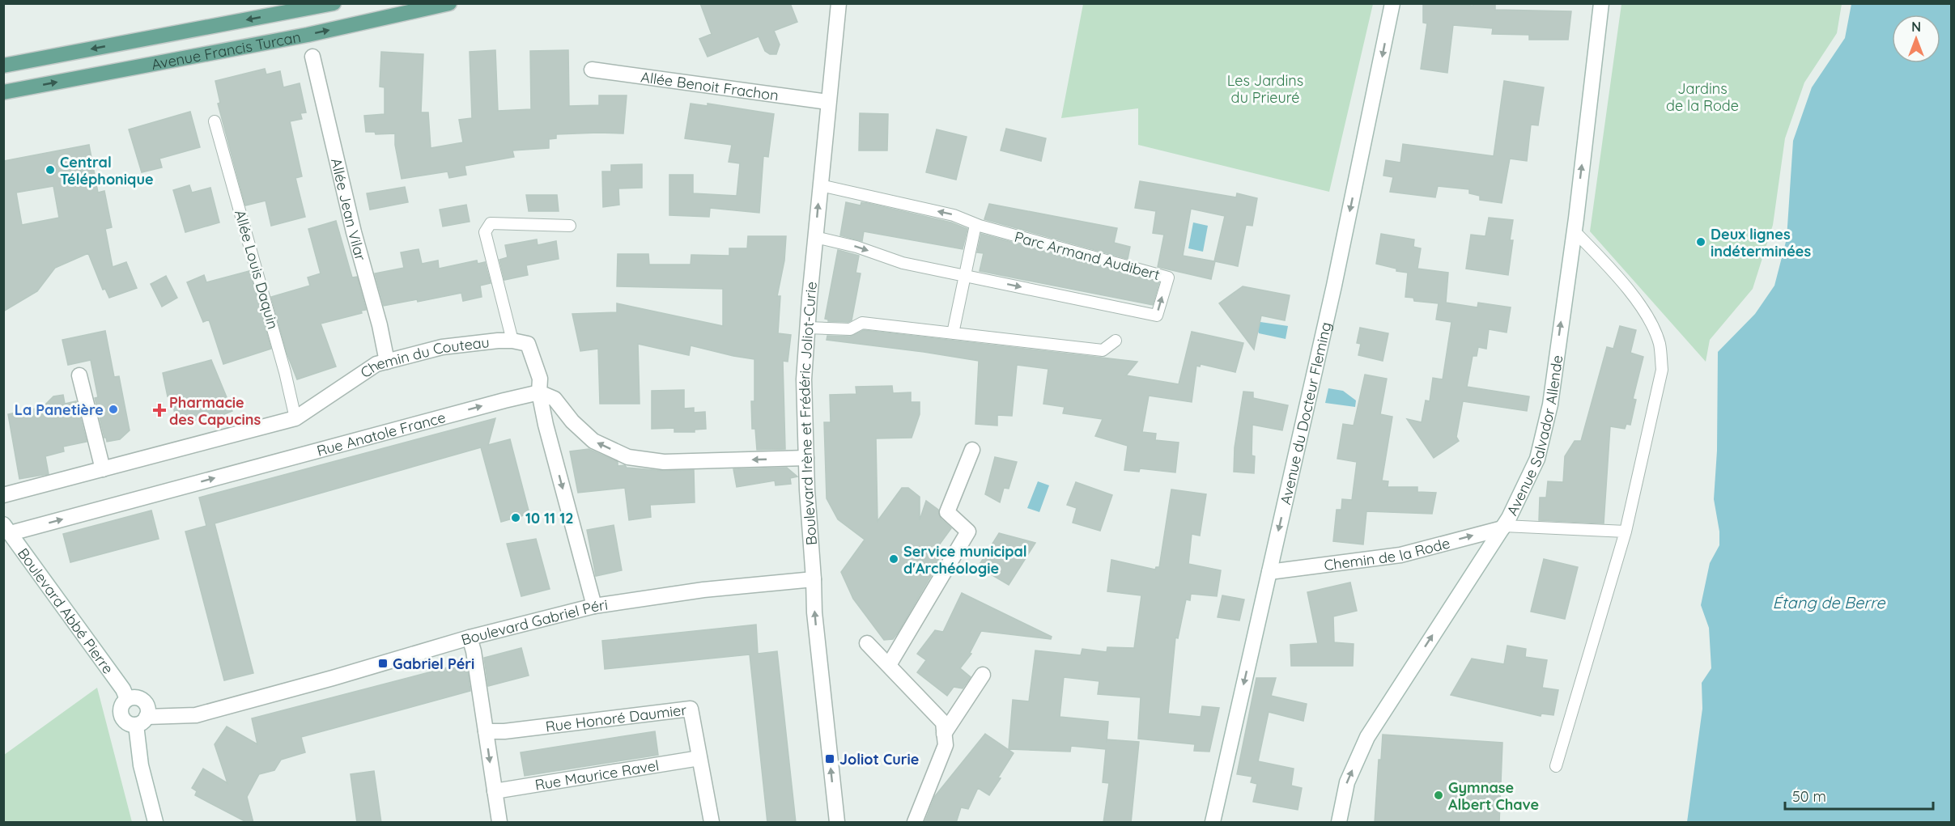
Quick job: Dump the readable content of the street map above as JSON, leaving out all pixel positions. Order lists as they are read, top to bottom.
{
  "streets": {
    "main road": ["Avenue Francis Turcan"],
    "street": [
      "Allée Benoit Frachon",
      "Allée Jean Vilar",
      "Chemin du Couteau",
      "Boulevard Irène et Frédéric Joliot-Curie",
      "Avenue du Docteur Fleming",
      "Rue Anatole France",
      "Avenue Salvador Allende",
      "Chemin de la Rode",
      "Boulevard Abbé Pierre",
      "Boulevard Gabriel Péri",
      "Rue Honoré Daumier",
      "Rue Maurice Ravel"
    ],
    "lane": ["Parc Armand Audibert", "Allée Louis Daquin"]
  },
  "crossings": [
    ["Allée Benoit Frachon", "Boulevard Irène et Frédéric Joliot-Curie"],
    ["Allée Jean Vilar", "Chemin du Couteau"],
    ["Parc Armand Audibert", "Boulevard Irène et Frédéric Joliot-Curie"],
    ["Allée Louis Daquin", "Chemin du Couteau"],
    ["Boulevard Irène et Frédéric Joliot-Curie", "Boulevard Gabriel Péri"],
    ["Avenue du Docteur Fleming", "Chemin de la Rode"],
    ["Rue Anatole France", "Boulevard Abbé Pierre"],
    ["Avenue Salvador Allende", "Chemin de la Rode"],
    ["Boulevard Abbé Pierre", "Boulevard Gabriel Péri"],
    ["Rue Honoré Daumier", "Rue Maurice Ravel"]
  ],
  "one_way": [
    "Boulevard Irène et Frédéric Joliot-Curie",
    "Avenue du Docteur Fleming",
    "Rue Anatole France",
    "Avenue Salvador Allende",
    "Chemin de la Rode"
  ],
  "water": ["Étang de Berre"],
  "parks": ["Les Jardins du Prieuré", "Jardins de la Rode"],
  "places": {
    "other": [
      "Central Téléphonique",
      "Deux lignes indéterminées",
      "La Panetière",
      "10 11 12",
      "Service municipal d'Archéologie",
      "Gymnase Albert Chave"
    ],
    "health": ["Pharmacie des Capucins"],
    "transit": ["Gabriel Péri", "Joliot Curie"]
  },
  "scale_bar": "50 m",
  "north": "top"
}
